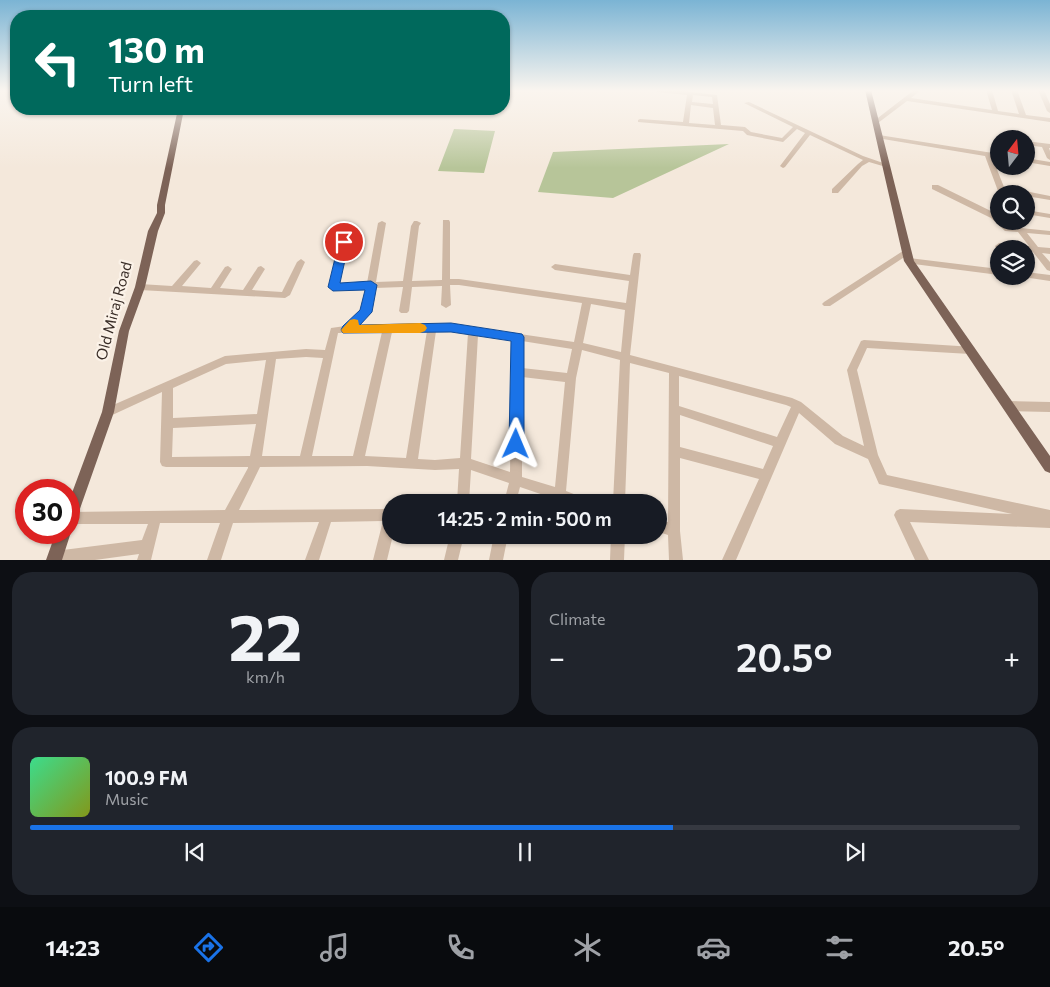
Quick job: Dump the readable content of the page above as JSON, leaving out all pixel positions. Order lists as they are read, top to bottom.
{
  "streets": {
    "main road": ["Old Miraj Road"]
  },
  "north": "top",
  "page": {
    "turn": ["130 m", "Turn left"],
    "limit": "30",
    "trip": "14:25 · 2 min · 500 m",
    "tile": [
      ["22", "km/h"],
      "Climate"
    ],
    "heat": ["−", "20.5°", "+"],
    "song": ["100.9 FM", "Music"],
    "tabs": ["14:23", "20.5°"]
  }
}
